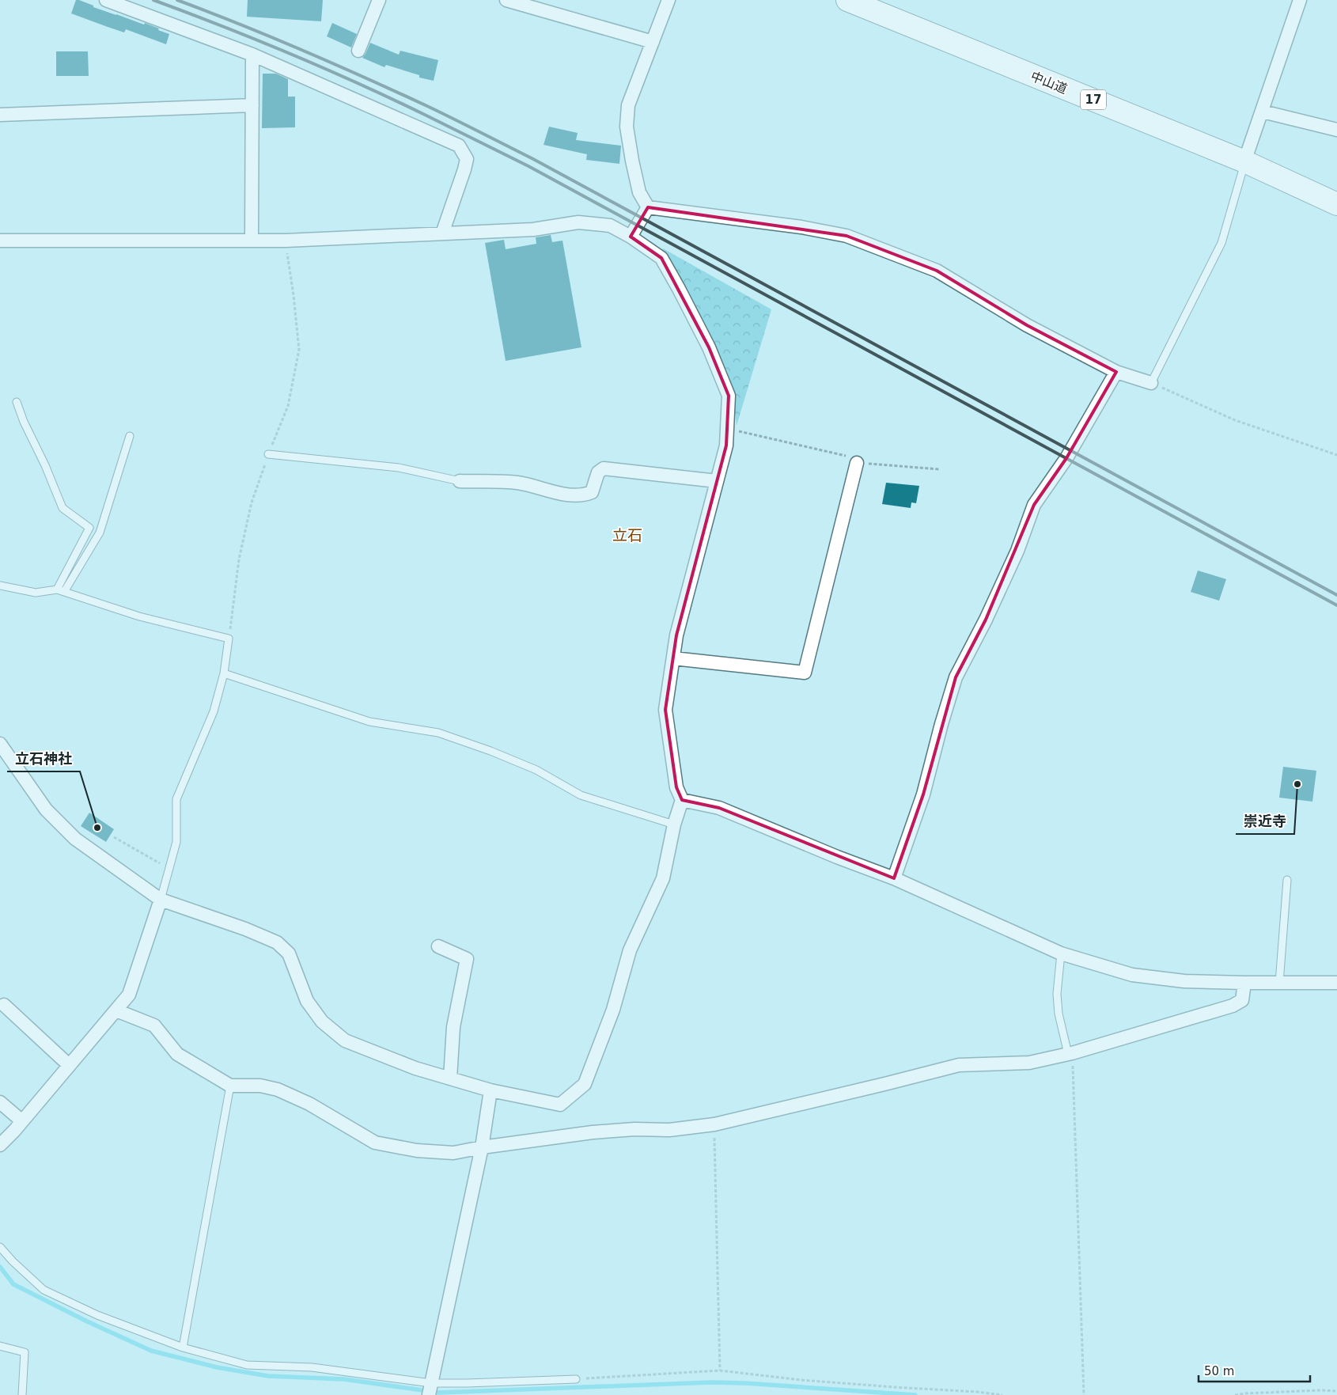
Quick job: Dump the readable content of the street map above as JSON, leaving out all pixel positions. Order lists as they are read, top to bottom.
{
  "streets": {
    "highway": ["中山道", "17"]
  },
  "districts": ["立石"],
  "places": ["崇近寺", "立石神社"],
  "scale_bar": "50 m"
}
